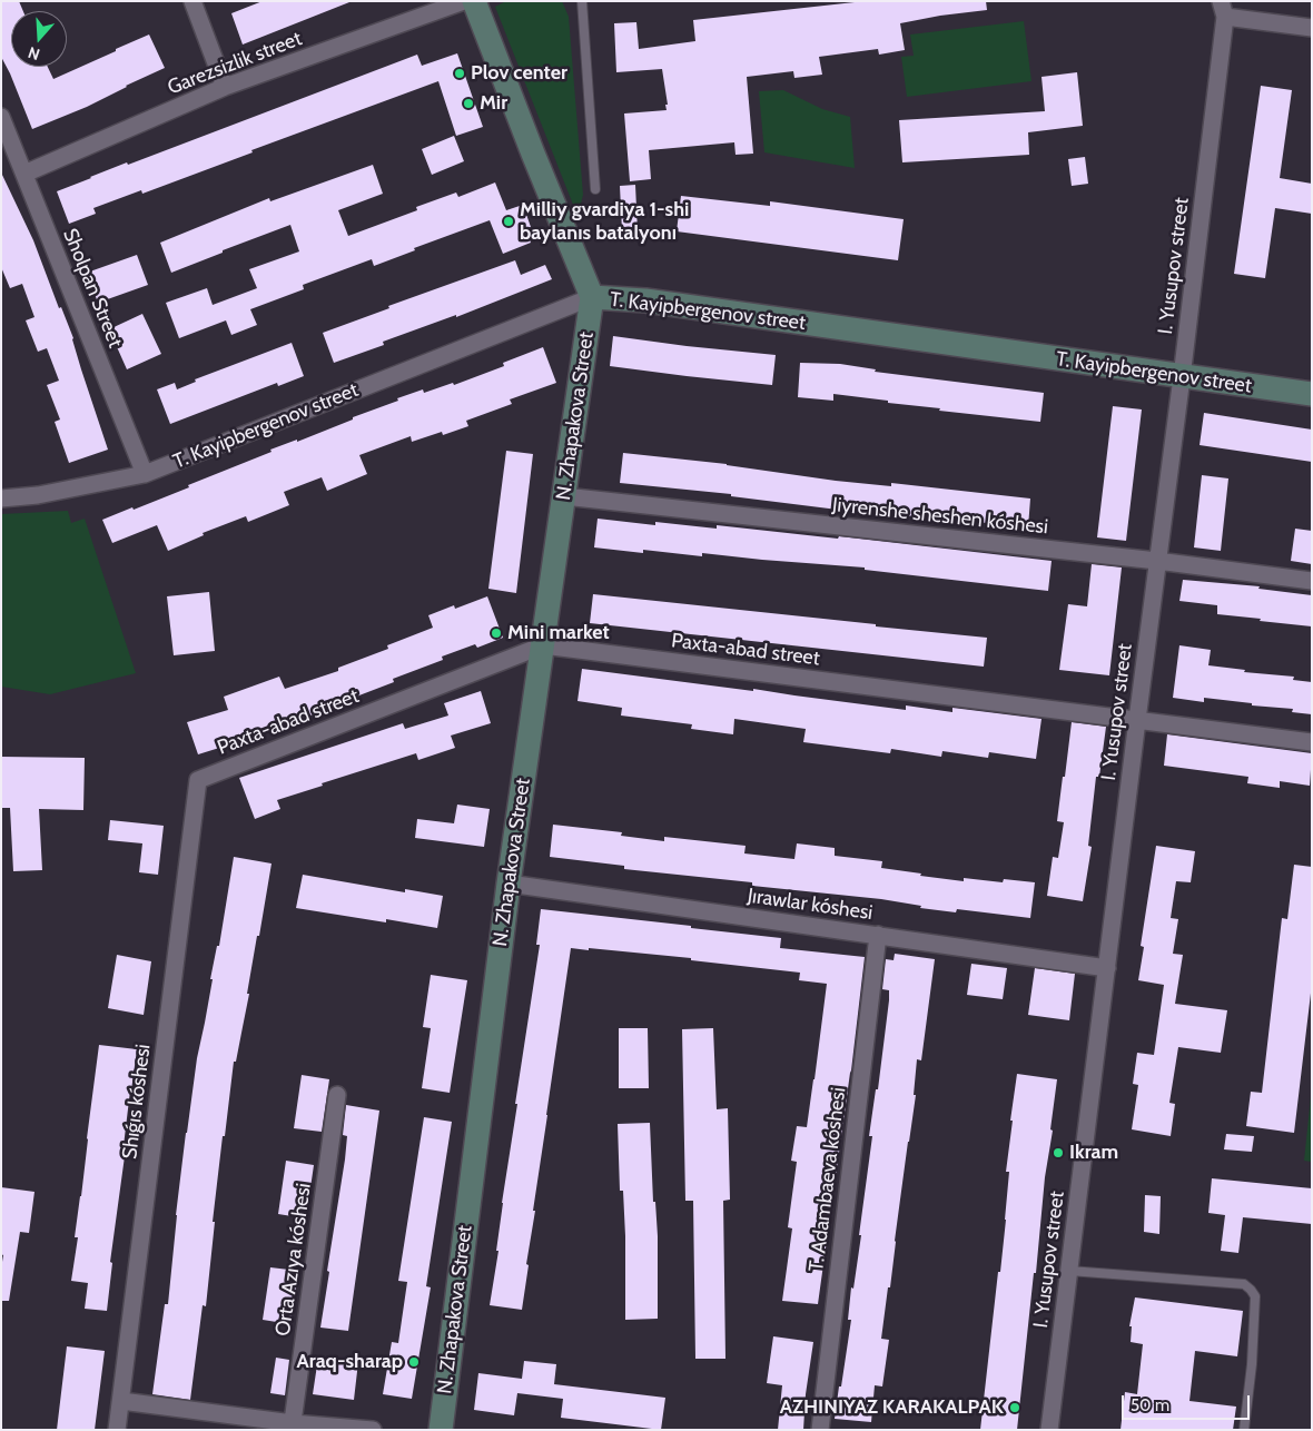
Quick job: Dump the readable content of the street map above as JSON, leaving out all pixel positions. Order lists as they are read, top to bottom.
{
  "streets": {
    "main road": ["T. Kayipbergenov street", "N. Zhapakova Street"],
    "street": [
      "Garezsizlik street",
      "I. Yusupov street",
      "Sholpan Street",
      "Jiyrenshe sheshen kóshesi",
      "Paxta-abad street",
      "Jırawlar kóshesi",
      "Shıǵıs kóshesi",
      "T. Adambaeva kóshesi",
      "Orta Azıya kóshesi"
    ]
  },
  "crossings": [
    ["Garezsizlik street", "Sholpan Street"],
    ["I. Yusupov street", "T. Kayipbergenov street"],
    ["I. Yusupov street", "Jiyrenshe sheshen kóshesi"],
    ["I. Yusupov street", "Paxta-abad street"],
    ["I. Yusupov street", "Jırawlar kóshesi"],
    ["Sholpan Street", "T. Kayipbergenov street"],
    ["T. Kayipbergenov street", "N. Zhapakova Street"],
    ["N. Zhapakova Street", "Jiyrenshe sheshen kóshesi"],
    ["N. Zhapakova Street", "Paxta-abad street"],
    ["N. Zhapakova Street", "Jırawlar kóshesi"],
    ["Paxta-abad street", "Shıǵıs kóshesi"],
    ["Jırawlar kóshesi", "T. Adambaeva kóshesi"]
  ],
  "places": [
    "Plov center",
    "Mir",
    "Milliy gvardiya 1-shi baylanıs batalyonı",
    "Mini market",
    "Ikram",
    "Araq-sharap",
    "AZHINIYAZ KARAKALPAK"
  ],
  "scale_bar": "50 m",
  "north": "bottom"
}
